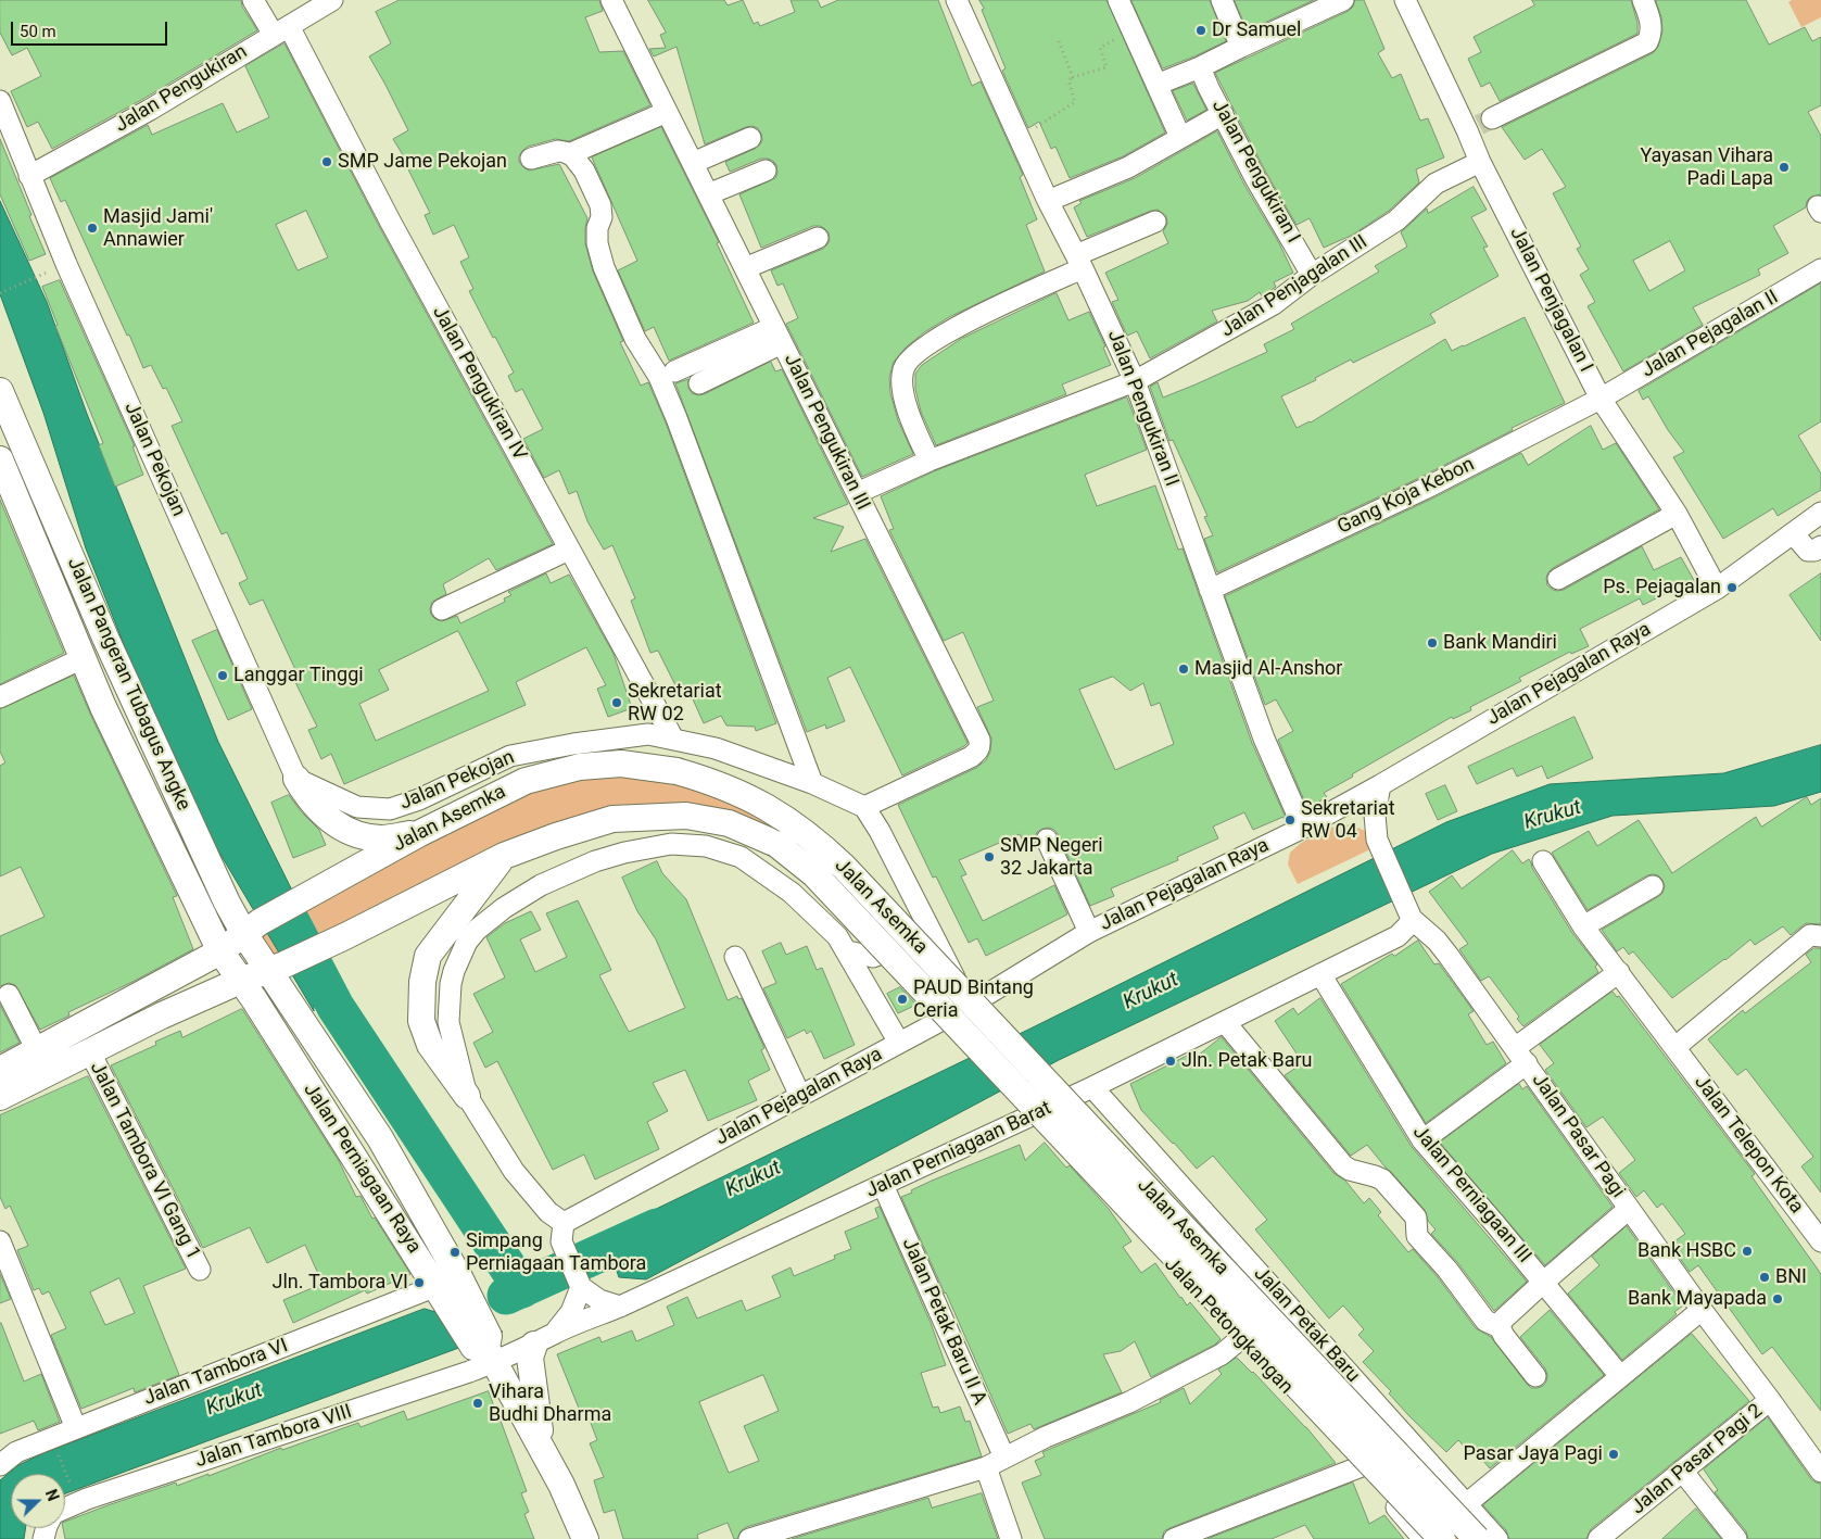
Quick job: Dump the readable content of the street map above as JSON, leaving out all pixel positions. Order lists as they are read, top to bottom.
{
  "streets": {
    "main road": ["Jalan Pangeran Tubagus Angke", "Jalan Asemka", "Jalan Perniagaan Raya"],
    "street": [
      "Jalan Pengukiran",
      "Jalan Pengukiran I",
      "Jalan Penjagalan III",
      "Jalan Penjagalan I",
      "Jalan Pejagalan II",
      "Jalan Pengukiran IV",
      "Jalan Pengukiran II",
      "Jalan Pengukiran III",
      "Jalan Pekojan",
      "Gang Koja Kebon",
      "Jalan Pejagalan Raya",
      "Jalan Pasar Pagi",
      "Jalan Telepon Kota",
      "Jalan Perniagaan Barat",
      "Jalan Tambora VI Gang 1",
      "Jalan Perniagaan III",
      "Jalan Petak Baru II A",
      "Jalan Petak Baru",
      "Jalan Petongkangan",
      "Jalan Tambora VI",
      "Jalan Tambora VIII",
      "Jalan Pasar Pagi 2"
    ]
  },
  "crossings": [
    ["Jalan Pengukiran", "Jalan Pengukiran IV"],
    ["Jalan Pengukiran", "Jalan Pekojan"],
    ["Jalan Pengukiran I", "Jalan Penjagalan III"],
    ["Jalan Penjagalan III", "Jalan Penjagalan I"],
    ["Jalan Penjagalan III", "Jalan Pengukiran II"],
    ["Jalan Penjagalan III", "Jalan Pengukiran III"],
    ["Jalan Penjagalan I", "Jalan Pejagalan II"],
    ["Jalan Penjagalan I", "Gang Koja Kebon"],
    ["Jalan Penjagalan I", "Jalan Pejagalan Raya"],
    ["Jalan Pejagalan II", "Gang Koja Kebon"],
    ["Jalan Pengukiran IV", "Jalan Pekojan"],
    ["Jalan Pengukiran II", "Gang Koja Kebon"],
    ["Jalan Pengukiran II", "Jalan Pejagalan Raya"],
    ["Jalan Pengukiran III", "Jalan Pekojan"],
    ["Jalan Pekojan", "Jalan Pejagalan Raya"],
    ["Jalan Pejagalan Raya", "Jalan Pasar Pagi"],
    ["Jalan Pangeran Tubagus Angke", "Jalan Asemka"],
    ["Jalan Pangeran Tubagus Angke", "Jalan Perniagaan Raya"],
    ["Jalan Asemka", "Jalan Tambora VI Gang 1"],
    ["Jalan Asemka", "Jalan Perniagaan Raya"],
    ["Jalan Pasar Pagi", "Jalan Perniagaan Barat"],
    ["Jalan Pasar Pagi", "Jalan Pasar Pagi 2"],
    ["Jalan Perniagaan Barat", "Jalan Perniagaan Raya"],
    ["Jalan Perniagaan Barat", "Jalan Perniagaan III"],
    ["Jalan Perniagaan Barat", "Jalan Petak Baru II A"],
    ["Jalan Perniagaan Barat", "Jalan Petak Baru"],
    ["Jalan Perniagaan Barat", "Jalan Petongkangan"],
    ["Jalan Perniagaan Barat", "Jalan Tambora VIII"],
    ["Jalan Perniagaan Raya", "Jalan Tambora VI"],
    ["Jalan Perniagaan Raya", "Jalan Tambora VIII"]
  ],
  "water": ["Krukut"],
  "places": [
    "Dr Samuel",
    "SMP Jame Pekojan",
    "Yayasan Vihara Padi Lapa",
    "Masjid Jami' Annawier",
    "Ps. Pejagalan",
    "Bank Mandiri",
    "Masjid Al-Anshor",
    "Langgar Tinggi",
    "Sekretariat RW 02",
    "Sekretariat RW 04",
    "SMP Negeri 32 Jakarta",
    "PAUD Bintang Ceria",
    "Jln. Petak Baru",
    "Bank HSBC",
    "Simpang Perniagaan Tambora",
    "BNI",
    "Jln. Tambora VI",
    "Bank Mayapada",
    "Vihara Budhi Dharma",
    "Pasar Jaya Pagi"
  ],
  "scale_bar": "50 m",
  "north": "right"
}
